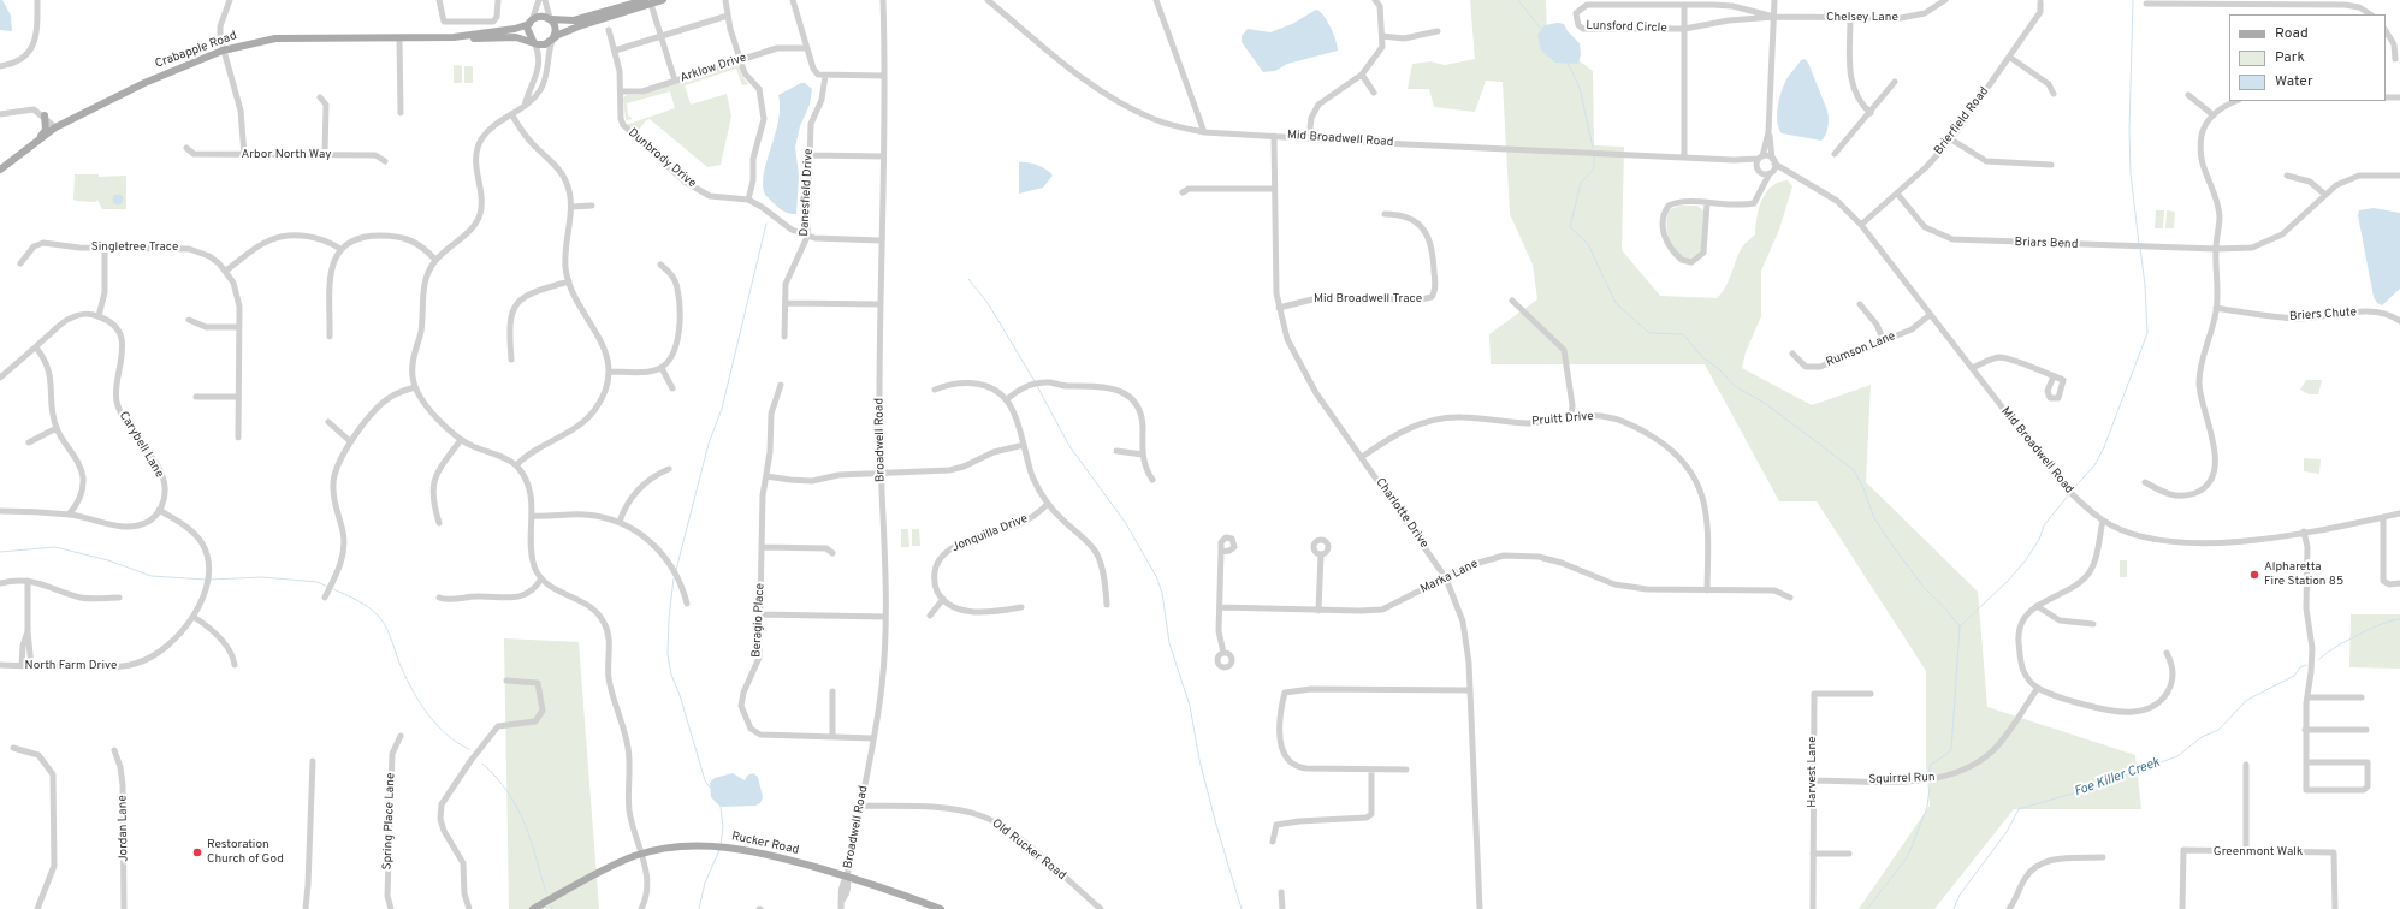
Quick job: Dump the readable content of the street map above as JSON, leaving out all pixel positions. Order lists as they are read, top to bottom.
{
  "streets": {
    "main road": ["Crabapple Road", "Rucker Road"],
    "street": [
      "Chelsey Lane",
      "Lunsford Circle",
      "Arklow Drive",
      "Brierfield Road",
      "Mid Broadwell Road",
      "Arbor North Way",
      "Dunbrody Drive",
      "Danesfield Drive",
      "Briars Bend",
      "Singletree Trace",
      "Mid Broadwell Trace",
      "Briers Chute",
      "Rumson Lane",
      "Pruitt Drive",
      "Broadwell Road",
      "Carybell Lane",
      "Charlotte Drive",
      "Jonquilla Drive",
      "Marka Lane",
      "Beragio Place",
      "North Farm Drive",
      "Harvest Lane",
      "Squirrel Run",
      "Spring Place Lane",
      "Jordan Lane",
      "Old Rucker Road",
      "Greenmont Walk"
    ]
  },
  "crossings": [
    ["Chelsey Lane", "Lunsford Circle"],
    ["Arklow Drive", "Dunbrody Drive"],
    ["Brierfield Road", "Mid Broadwell Road"],
    ["Brierfield Road", "Briars Bend"],
    ["Mid Broadwell Road", "Rumson Lane"],
    ["Mid Broadwell Road", "Charlotte Drive"],
    ["Dunbrody Drive", "Danesfield Drive"],
    ["Dunbrody Drive", "Broadwell Road"],
    ["Mid Broadwell Trace", "Charlotte Drive"],
    ["Pruitt Drive", "Charlotte Drive"],
    ["Pruitt Drive", "Marka Lane"],
    ["Broadwell Road", "Beragio Place"],
    ["Broadwell Road", "Rucker Road"],
    ["Broadwell Road", "Old Rucker Road"],
    ["Carybell Lane", "North Farm Drive"],
    ["Charlotte Drive", "Marka Lane"],
    ["Harvest Lane", "Squirrel Run"]
  ],
  "water": ["Foe Killer Creek"],
  "places": ["Alpharetta Fire Station 85", "Restoration Church of God"],
  "legend": ["Road", "Park", "Water"]
}
